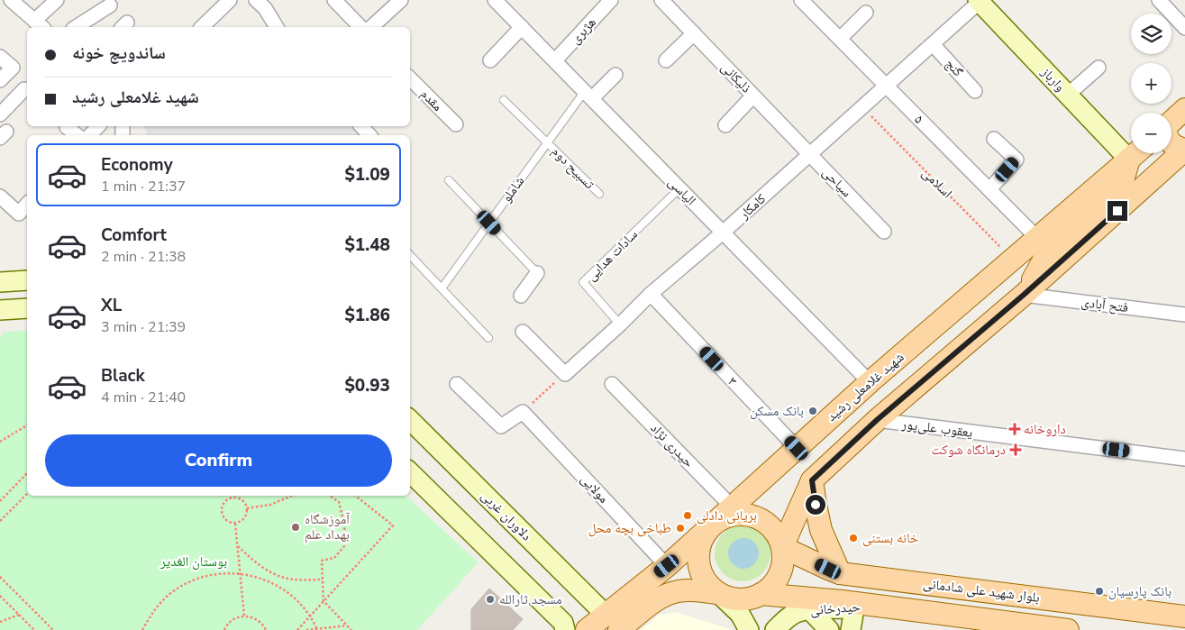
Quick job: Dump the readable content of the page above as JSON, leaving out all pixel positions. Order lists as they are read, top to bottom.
{
  "streets": {
    "main road": [
      "وارباز",
      "شهید غلامعلی رشید",
      "دلاوران غربی",
      "بلوار شهید علی شادمانی",
      "حیدرخانی"
    ],
    "street": [
      "هژبری",
      "گنج",
      "ذلیکانی",
      "مقدم",
      "۵",
      "سیاحی",
      "الیاسی",
      "کامکار",
      "فتح آبادی",
      "۳",
      "یعقوب علی‌پور",
      "حیدری نژاد",
      "مولایی"
    ],
    "lane": ["تسبیح دوم", "شاملو", "سادات هدایی"],
    "path": ["اسلامی"]
  },
  "crossings": [
    ["هژبری", "الیاسی"],
    ["گنج", "کامکار"],
    ["ذلیکانی", "سیاحی"],
    ["ذلیکانی", "کامکار"],
    ["وارباز", "کامکار"],
    ["وارباز", "شهید غلامعلی رشید"],
    ["۵", "کامکار"],
    ["۵", "شهید غلامعلی رشید"],
    ["تسبیح دوم", "شاملو"],
    ["سیاحی", "کامکار"],
    ["اسلامی", "کامکار"],
    ["اسلامی", "شهید غلامعلی رشید"],
    ["شاملو", "الیاسی"],
    ["الیاسی", "کامکار"],
    ["الیاسی", "سادات هدایی"],
    ["الیاسی", "شهید غلامعلی رشید"],
    ["کامکار", "سادات هدایی"],
    ["کامکار", "۳"],
    ["۳", "شهید غلامعلی رشید"],
    ["شهید غلامعلی رشید", "حیدری نژاد"],
    ["شهید غلامعلی رشید", "مولایی"],
    ["شهید غلامعلی رشید", "دلاوران غربی"],
    ["شهید غلامعلی رشید", "بلوار شهید علی شادمانی"],
    ["بلوار شهید علی شادمانی", "حیدرخانی"]
  ],
  "parks": ["بوستان الغدیر"],
  "places": {
    "other": [
      "بانک مسکن",
      "بریانی دادلی",
      "آموزشگاه بهداد علم",
      "طباخی بچه محل",
      "خانه بستنی",
      "بانک پارسیان",
      "مسجد ثارالله"
    ],
    "health": ["داروخانه", "درمانگاه شوکت"]
  },
  "page": {
    "map_buttons": ["+", "−"],
    "banner": ["ساندویچ خونه", "شهید غلامعلی رشید"],
    "list": [
      {
        "name": "Economy",
        "note": "1 min · 21:37",
        "value": "$1.09"
      },
      {
        "name": "Comfort",
        "note": "2 min · 21:38",
        "value": "$1.48"
      },
      {
        "name": "XL",
        "note": "3 min · 21:39",
        "value": "$1.86"
      },
      {
        "name": "Black",
        "note": "4 min · 21:40",
        "value": "$0.93"
      }
    ],
    "buttons": "Confirm"
  }
}
